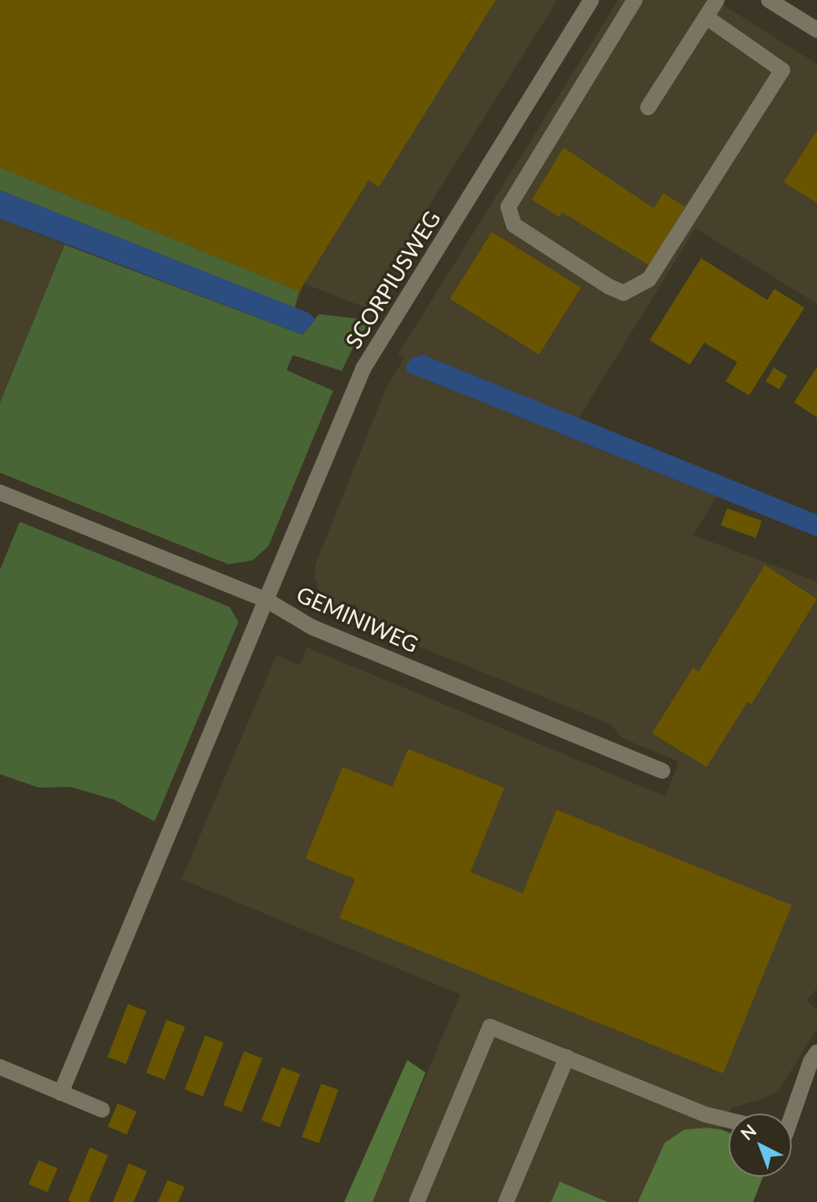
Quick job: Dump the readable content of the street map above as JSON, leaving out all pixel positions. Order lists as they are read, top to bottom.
{
  "streets": {
    "street": ["SCORPIUSWEG", "GEMINIWEG"]
  },
  "crossings": [
    ["SCORPIUSWEG", "GEMINIWEG"]
  ],
  "north": "top left"
}
